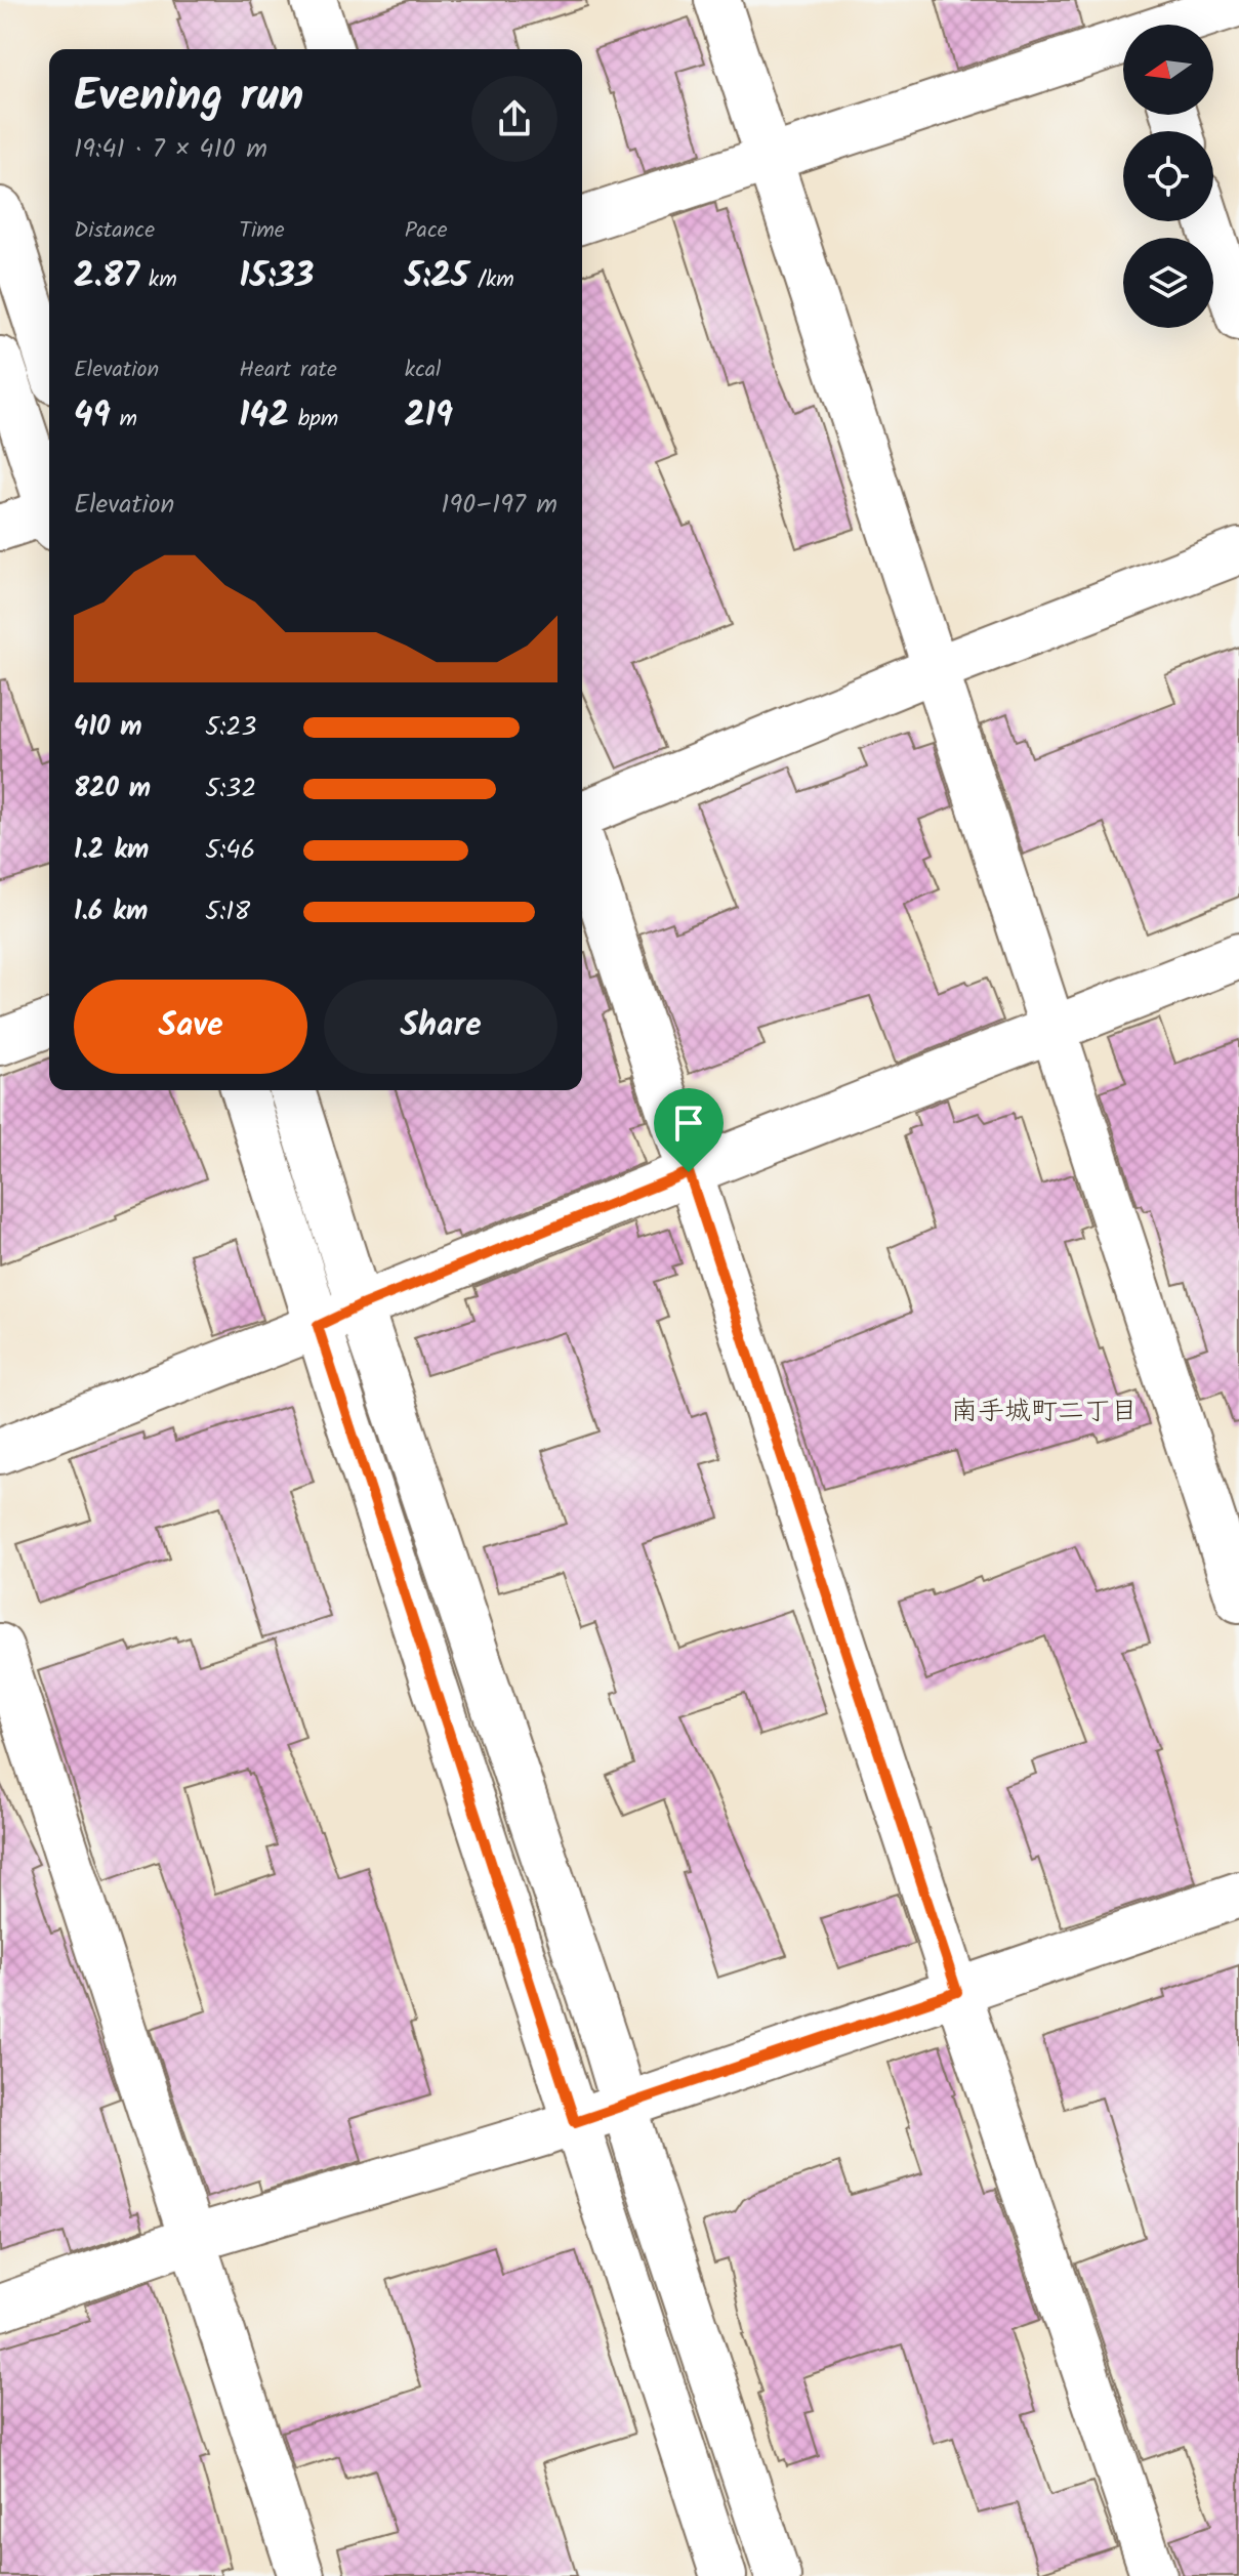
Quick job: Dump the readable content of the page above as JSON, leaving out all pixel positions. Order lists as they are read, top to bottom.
{
  "districts": ["南手城町二丁目"],
  "north": "left",
  "page": {
    "heading": ["Evening run", "19:41 · 7 × 410 m"],
    "stats": [
      ["Distance", "2.87 km"],
      ["Time", "15:33"],
      ["Pace", "5:25 /km"],
      ["Elevation", "49 m"],
      ["Heart rate", "142 bpm"],
      ["kcal", "219"]
    ],
    "chart": ["Elevation", "190–197 m"],
    "list": [
      {
        "name": "410 m",
        "note": "5:23"
      },
      {
        "name": "820 m",
        "note": "5:32"
      },
      {
        "name": "1.2 km",
        "note": "5:46"
      },
      {
        "name": "1.6 km",
        "note": "5:18"
      }
    ],
    "buttons": ["Save", "Share"]
  }
}
